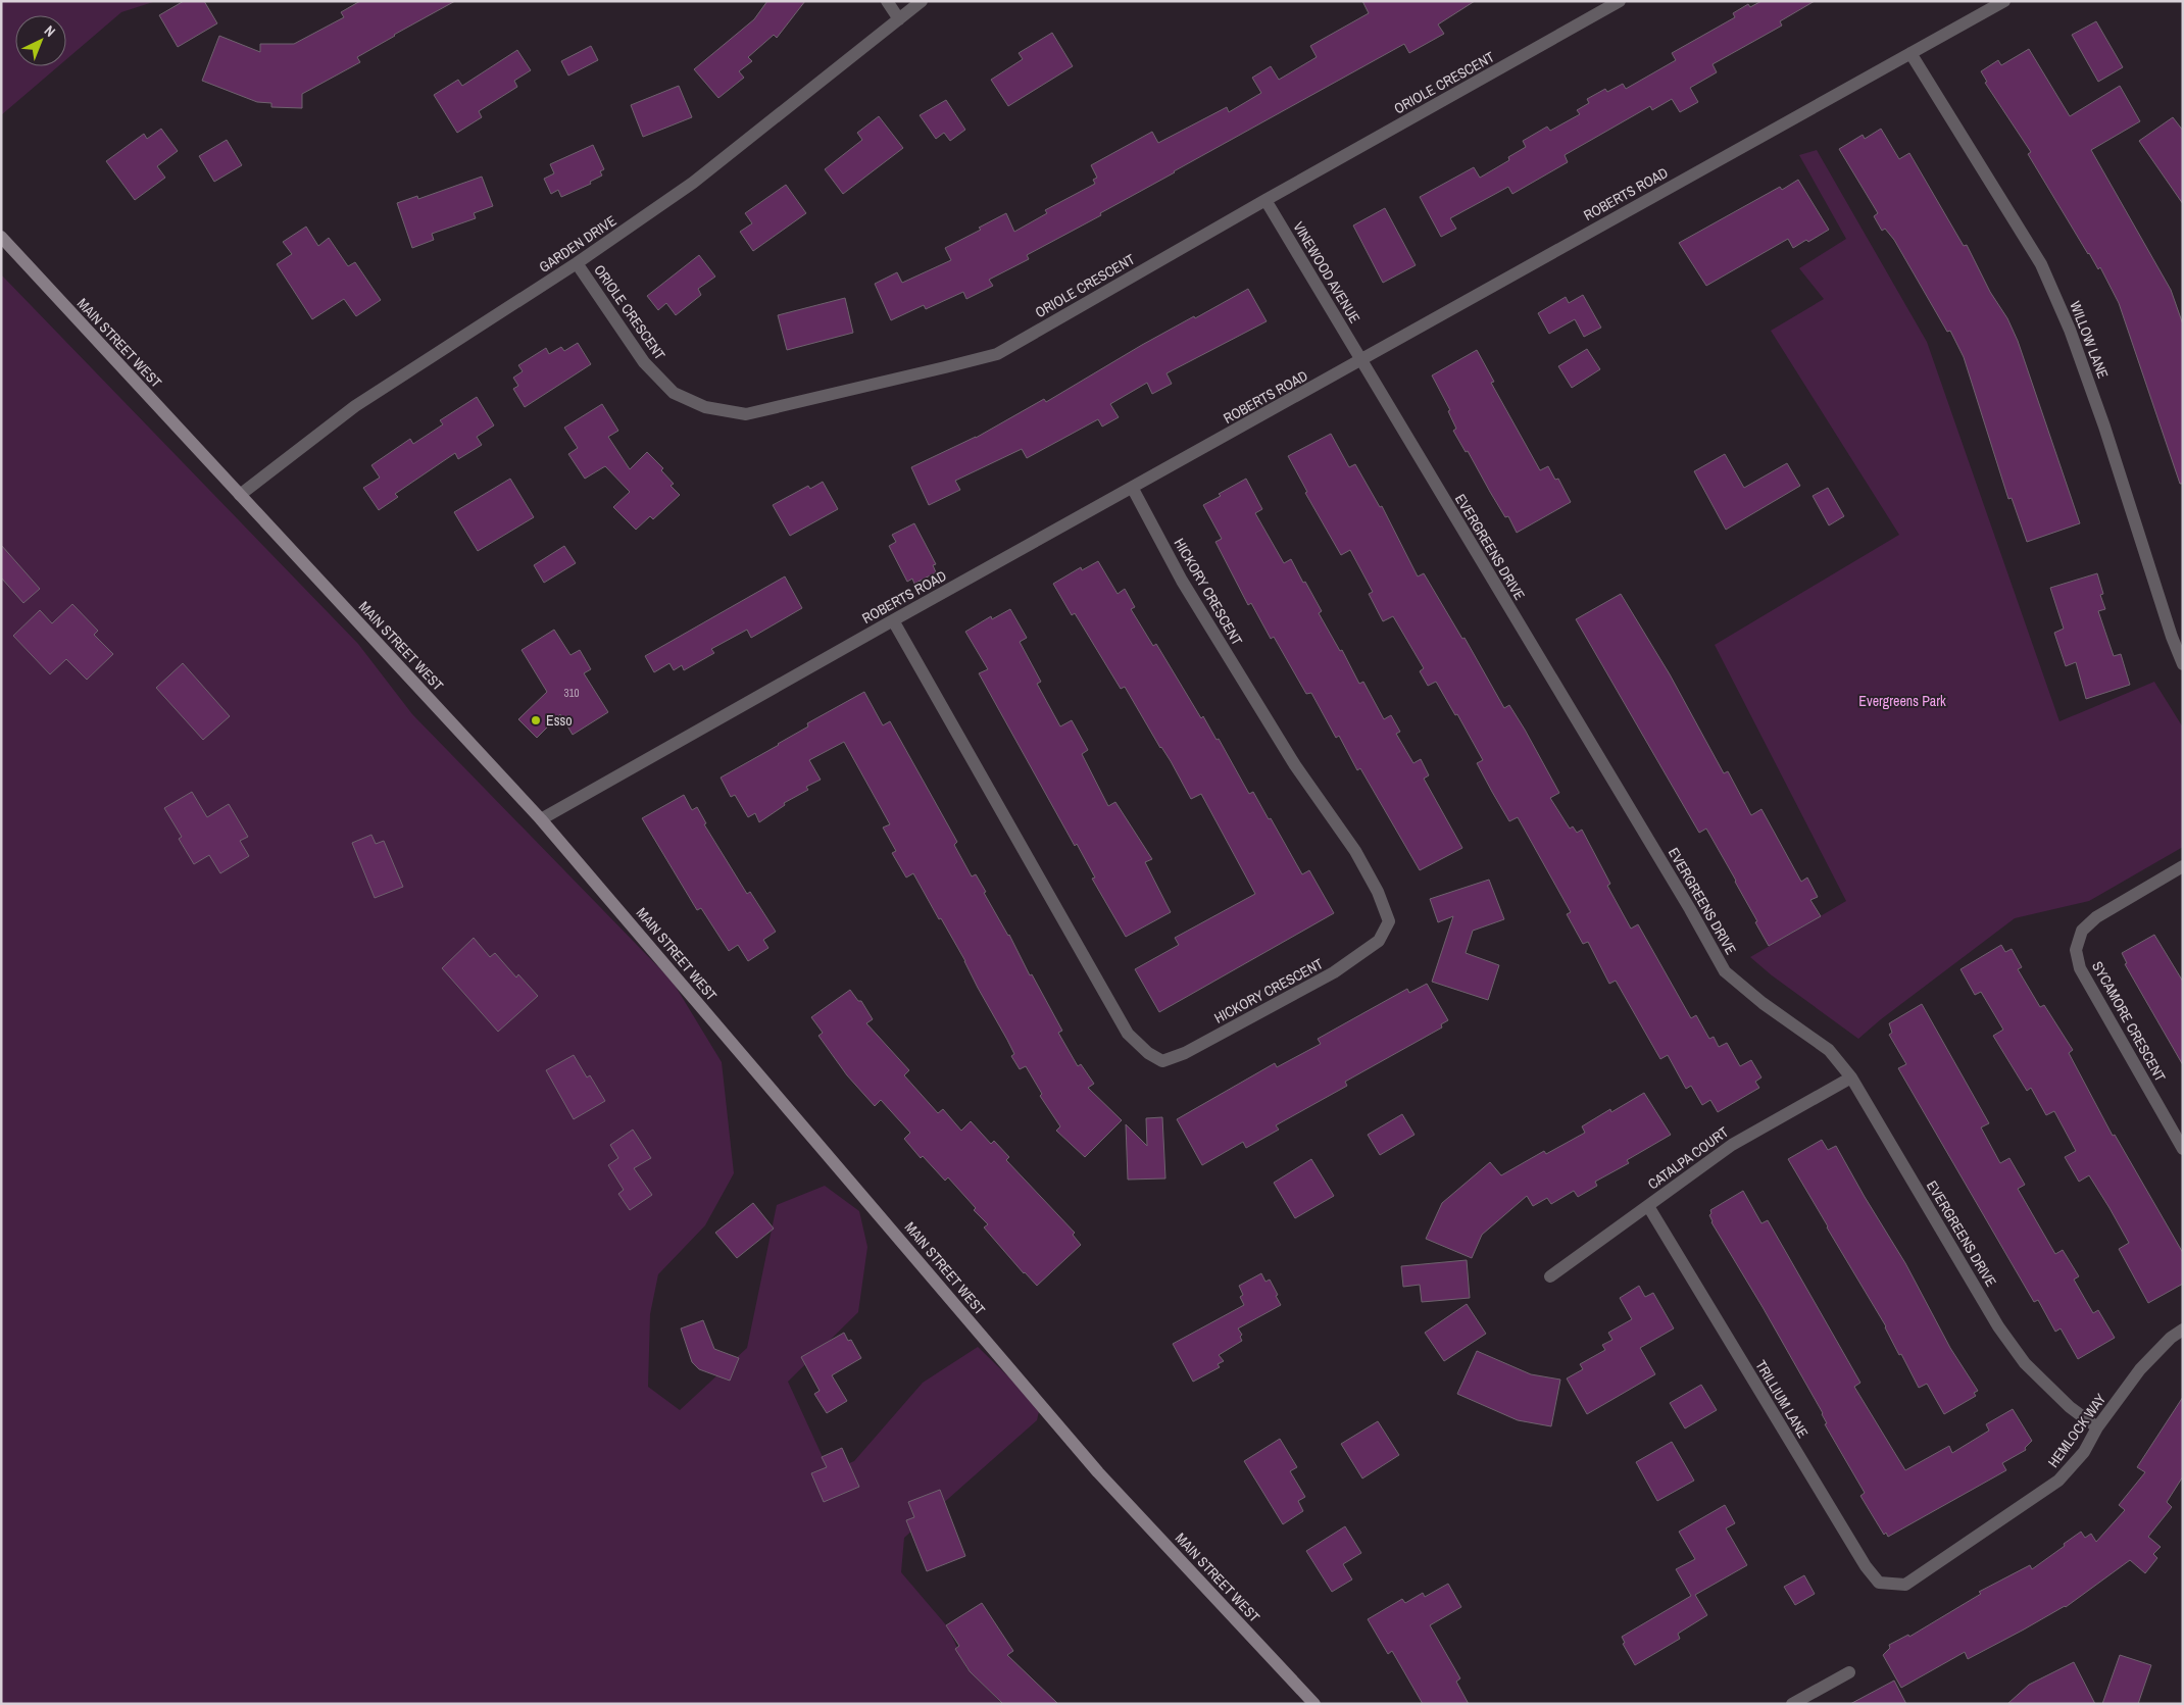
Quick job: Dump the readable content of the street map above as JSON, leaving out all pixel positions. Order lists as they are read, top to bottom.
{
  "streets": {
    "main road": ["MAIN STREET WEST"],
    "street": [
      "ORIOLE CRESCENT",
      "ROBERTS ROAD",
      "GARDEN DRIVE",
      "VINEWOOD AVENUE",
      "WILLOW LANE",
      "EVERGREENS DRIVE",
      "HICKORY CRESCENT",
      "SYCAMORE CRESCENT",
      "CATALPA COURT",
      "TRILLIUM LANE",
      "HEMLOCK WAY"
    ]
  },
  "crossings": [
    ["ORIOLE CRESCENT", "GARDEN DRIVE"],
    ["ORIOLE CRESCENT", "VINEWOOD AVENUE"],
    ["ROBERTS ROAD", "VINEWOOD AVENUE"],
    ["ROBERTS ROAD", "WILLOW LANE"],
    ["ROBERTS ROAD", "MAIN STREET WEST"],
    ["ROBERTS ROAD", "EVERGREENS DRIVE"],
    ["ROBERTS ROAD", "HICKORY CRESCENT"],
    ["GARDEN DRIVE", "MAIN STREET WEST"],
    ["VINEWOOD AVENUE", "EVERGREENS DRIVE"],
    ["EVERGREENS DRIVE", "CATALPA COURT"],
    ["EVERGREENS DRIVE", "HEMLOCK WAY"],
    ["CATALPA COURT", "TRILLIUM LANE"],
    ["TRILLIUM LANE", "HEMLOCK WAY"]
  ],
  "parks": ["Evergreens Park"],
  "places": ["Esso"],
  "house_numbers": ["310"],
  "north": "top right"
}
